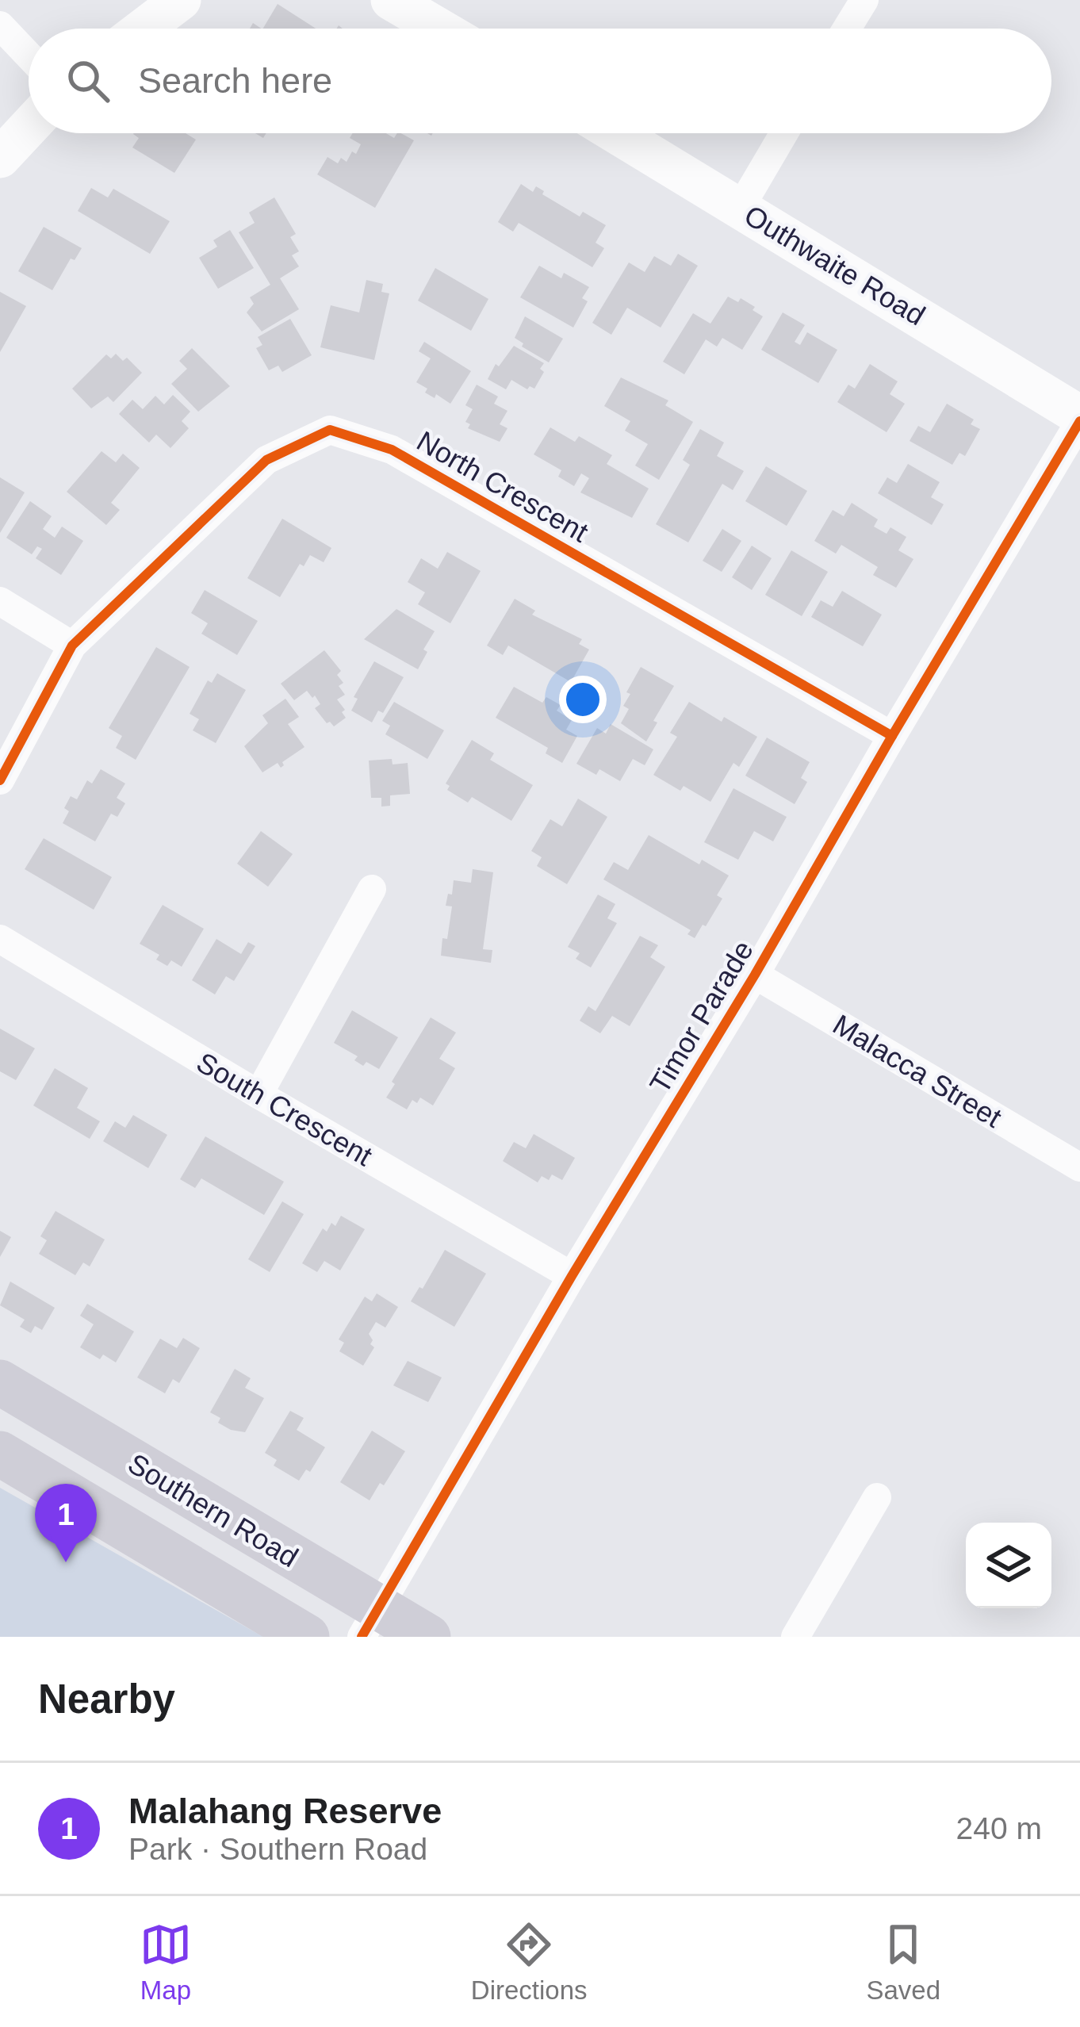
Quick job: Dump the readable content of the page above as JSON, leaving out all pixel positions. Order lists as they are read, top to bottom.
{
  "streets": {
    "main road": ["Southern Road"],
    "street": [
      "Outhwaite Road",
      "North Crescent",
      "Timor Parade",
      "Malacca Street",
      "South Crescent"
    ]
  },
  "crossings": [
    ["Outhwaite Road", "Timor Parade"],
    ["North Crescent", "Timor Parade"],
    ["Timor Parade", "Malacca Street"],
    ["Timor Parade", "South Crescent"],
    ["Timor Parade", "Southern Road"]
  ],
  "page": {
    "search": "Search here",
    "pins": "1",
    "heading": "Nearby",
    "list": [
      {
        "mark": "1",
        "name": "Malahang Reserve",
        "note": "Park · Southern Road",
        "value": "240 m"
      }
    ],
    "nav": ["Map", "Directions", "Saved"]
  }
}
